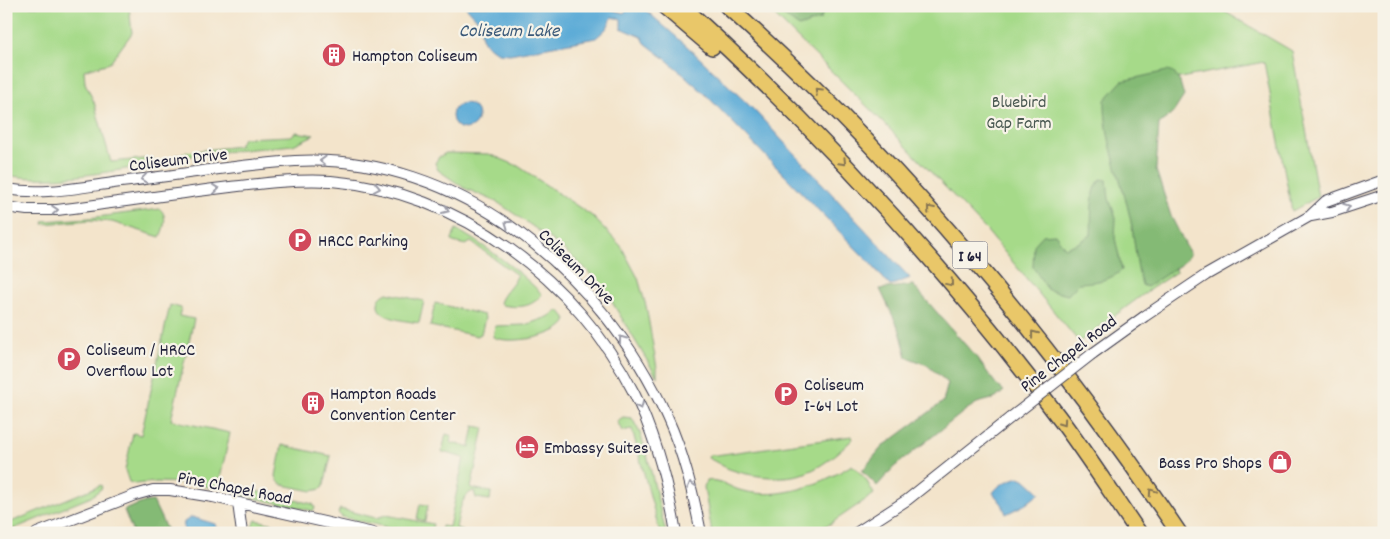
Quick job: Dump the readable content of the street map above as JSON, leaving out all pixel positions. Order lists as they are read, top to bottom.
{
  "streets": {
    "highway": ["I 64"],
    "street": ["Coliseum Drive", "Pine Chapel Road"]
  },
  "water": ["Coliseum Lake"],
  "parks": ["Bluebird Gap Farm"],
  "places": {
    "building": ["Hampton Coliseum", "Hampton Roads Convention Center"],
    "parking": ["HRCC Parking", "Coliseum / HRCC Overflow Lot", "Coliseum I-64 Lot"],
    "hotel": ["Embassy Suites"],
    "shop": ["Bass Pro Shops"]
  }
}
